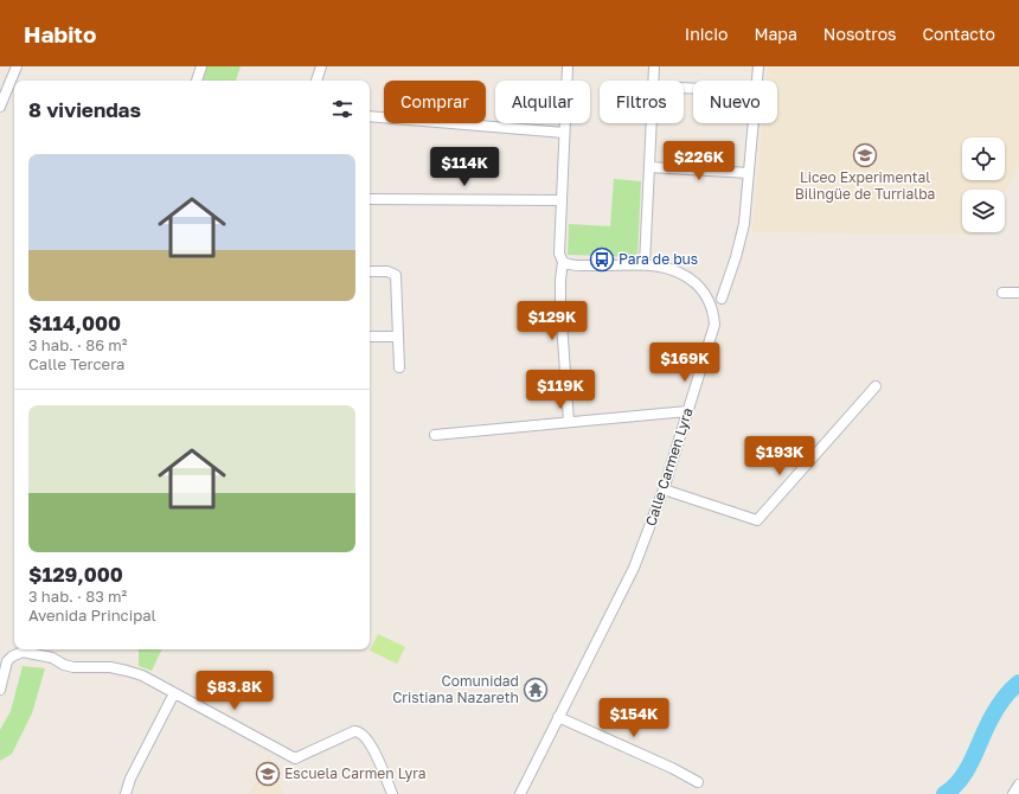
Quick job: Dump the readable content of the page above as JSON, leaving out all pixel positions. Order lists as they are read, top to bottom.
{
  "streets": {
    "street": ["Calle Carmen Lyra"]
  },
  "places": {
    "school or university": ["Liceo Experimental Bilingüe de Turrialba", "Escuela Carmen Lyra"],
    "bus stop": ["Para de bus"],
    "temple": ["Comunidad Cristiana Nazareth"]
  },
  "page": {
    "header": "Habito",
    "nav": [
      "Inicio",
      "Mapa",
      "Nosotros",
      "Contacto"
    ],
    "chip": [
      "Comprar",
      "Alquilar",
      "Filtros",
      "Nuevo"
    ],
    "heading": "8 viviendas",
    "list": [
      {
        "name": "$114,000",
        "note": "3 hab. · 86 m² · Calle Tercera"
      },
      {
        "name": "$129,000",
        "note": "3 hab. · 83 m² · Avenida Principal"
      }
    ],
    "price": [
      "$226K",
      "$114K",
      "$129K",
      "$169K",
      "$119K",
      "$193K",
      "$83.8K",
      "$154K"
    ]
  }
}
